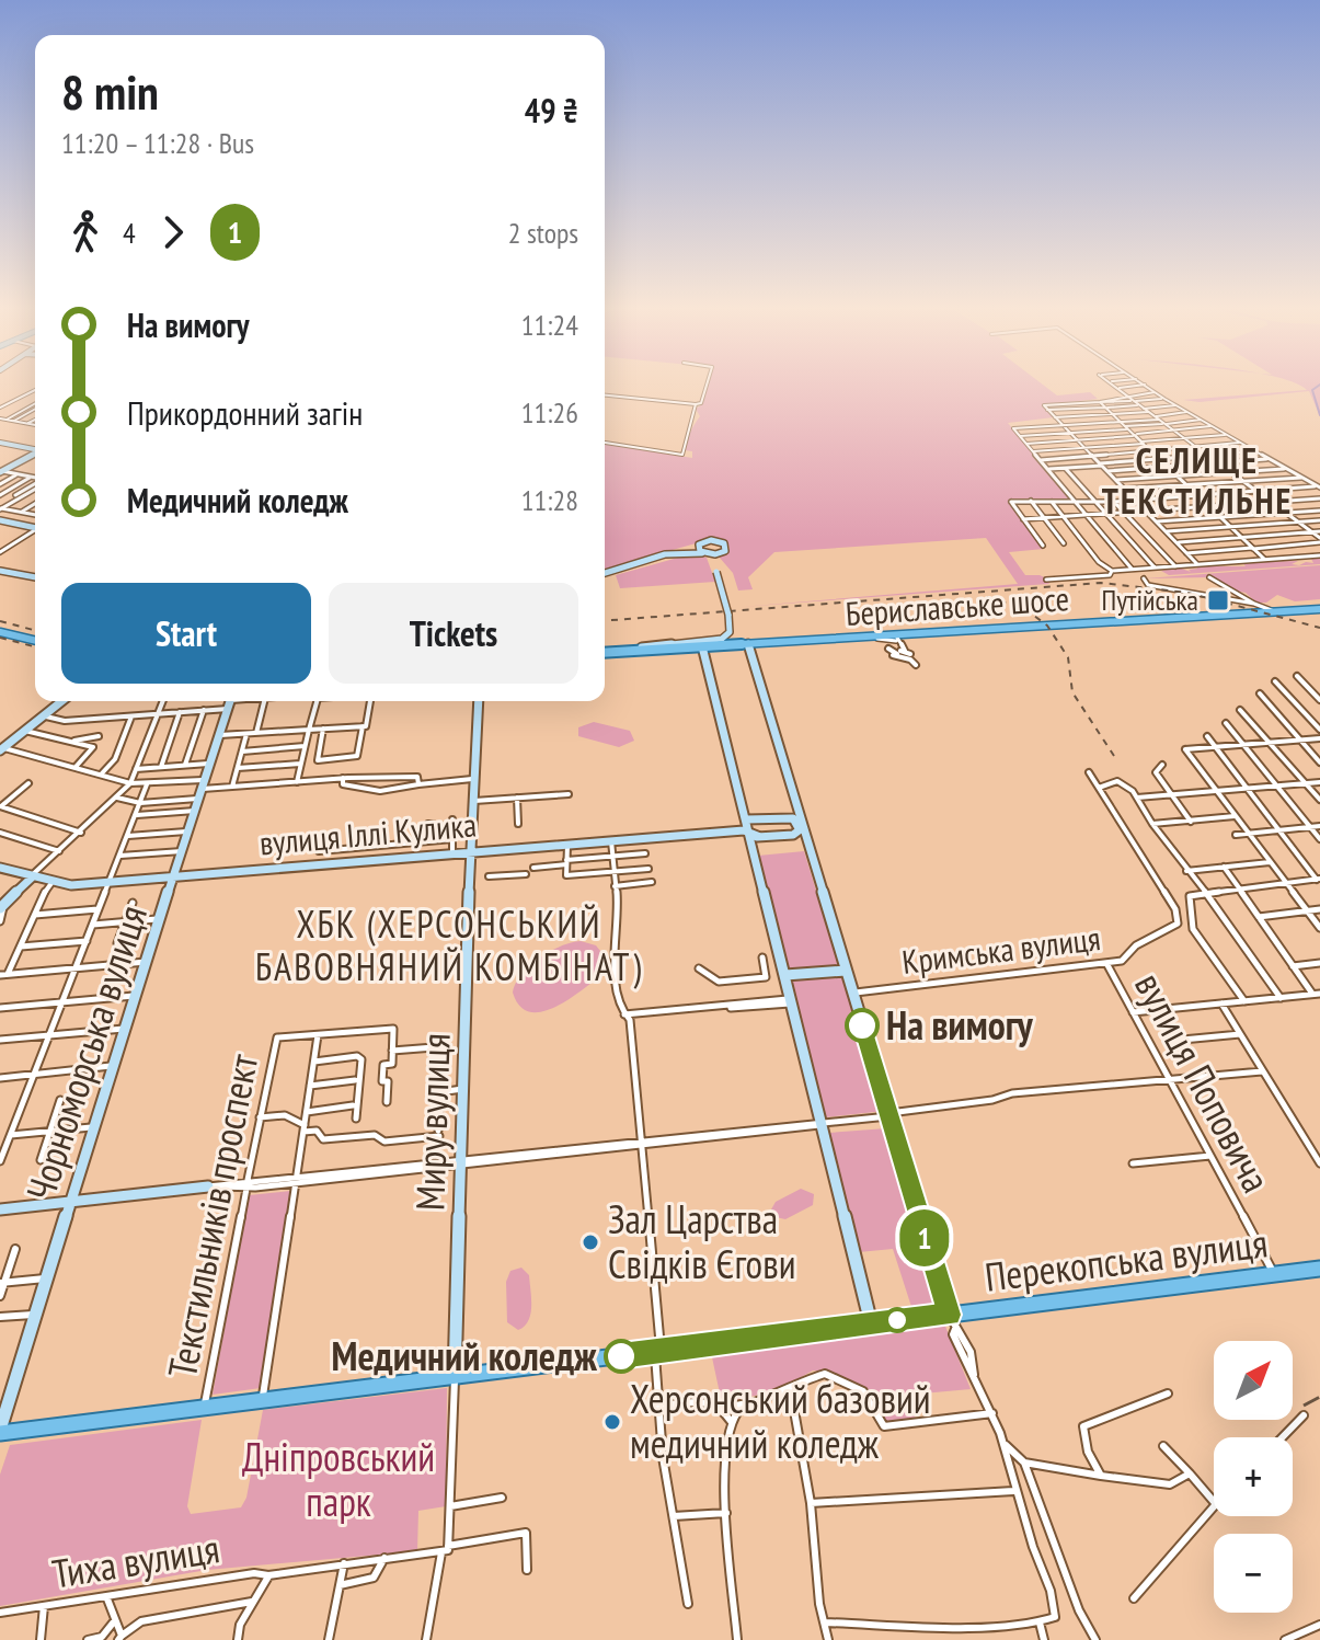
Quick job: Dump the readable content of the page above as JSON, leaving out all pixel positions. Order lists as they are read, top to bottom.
{
  "streets": {
    "main road": ["Бериславське шосе", "Перекопська вулиця"],
    "street": [
      "вулиця Іллі Кулика",
      "Кримська вулиця",
      "Чорноморська вулиця",
      "вулиця Поповича",
      "Миру вулиця",
      "Текстильників проспект",
      "Тиха вулиця"
    ]
  },
  "crossings": [
    ["вулиця Іллі Кулика", "Чорноморська вулиця"],
    ["вулиця Іллі Кулика", "Миру вулиця"],
    ["Кримська вулиця", "вулиця Поповича"],
    ["Чорноморська вулиця", "Перекопська вулиця"],
    ["вулиця Поповича", "Перекопська вулиця"],
    ["Миру вулиця", "Перекопська вулиця"],
    ["Миру вулиця", "Тиха вулиця"],
    ["Текстильників проспект", "Перекопська вулиця"]
  ],
  "districts": ["СЕЛИЩЕ ТЕКСТИЛЬНЕ", "ХБК (ХЕРСОНСЬКИЙ БАВОВНЯНИЙ КОМБІНАТ)"],
  "parks": ["Дніпровський парк"],
  "places": {
    "transit": ["Путійська"],
    "other": [
      "На вимогу",
      "Зал Царства Свідків Єгови",
      "Медичний коледж",
      "Херсонський базовий медичний коледж"
    ]
  },
  "lines": ["bus line 1"],
  "north": "top right",
  "page": {
    "on_map": "1",
    "heading": ["8 min", "11:20 – 11:28 · Bus", "49 ₴"],
    "legs": ["4", "1", "2 stops"],
    "list": [
      {
        "name": "На вимогу",
        "value": "11:24"
      },
      {
        "name": "Прикордонний загін",
        "value": "11:26"
      },
      {
        "name": "Медичний коледж",
        "value": "11:28"
      }
    ],
    "buttons": ["Start", "Tickets"],
    "map_buttons": ["+", "−"]
  }
}
